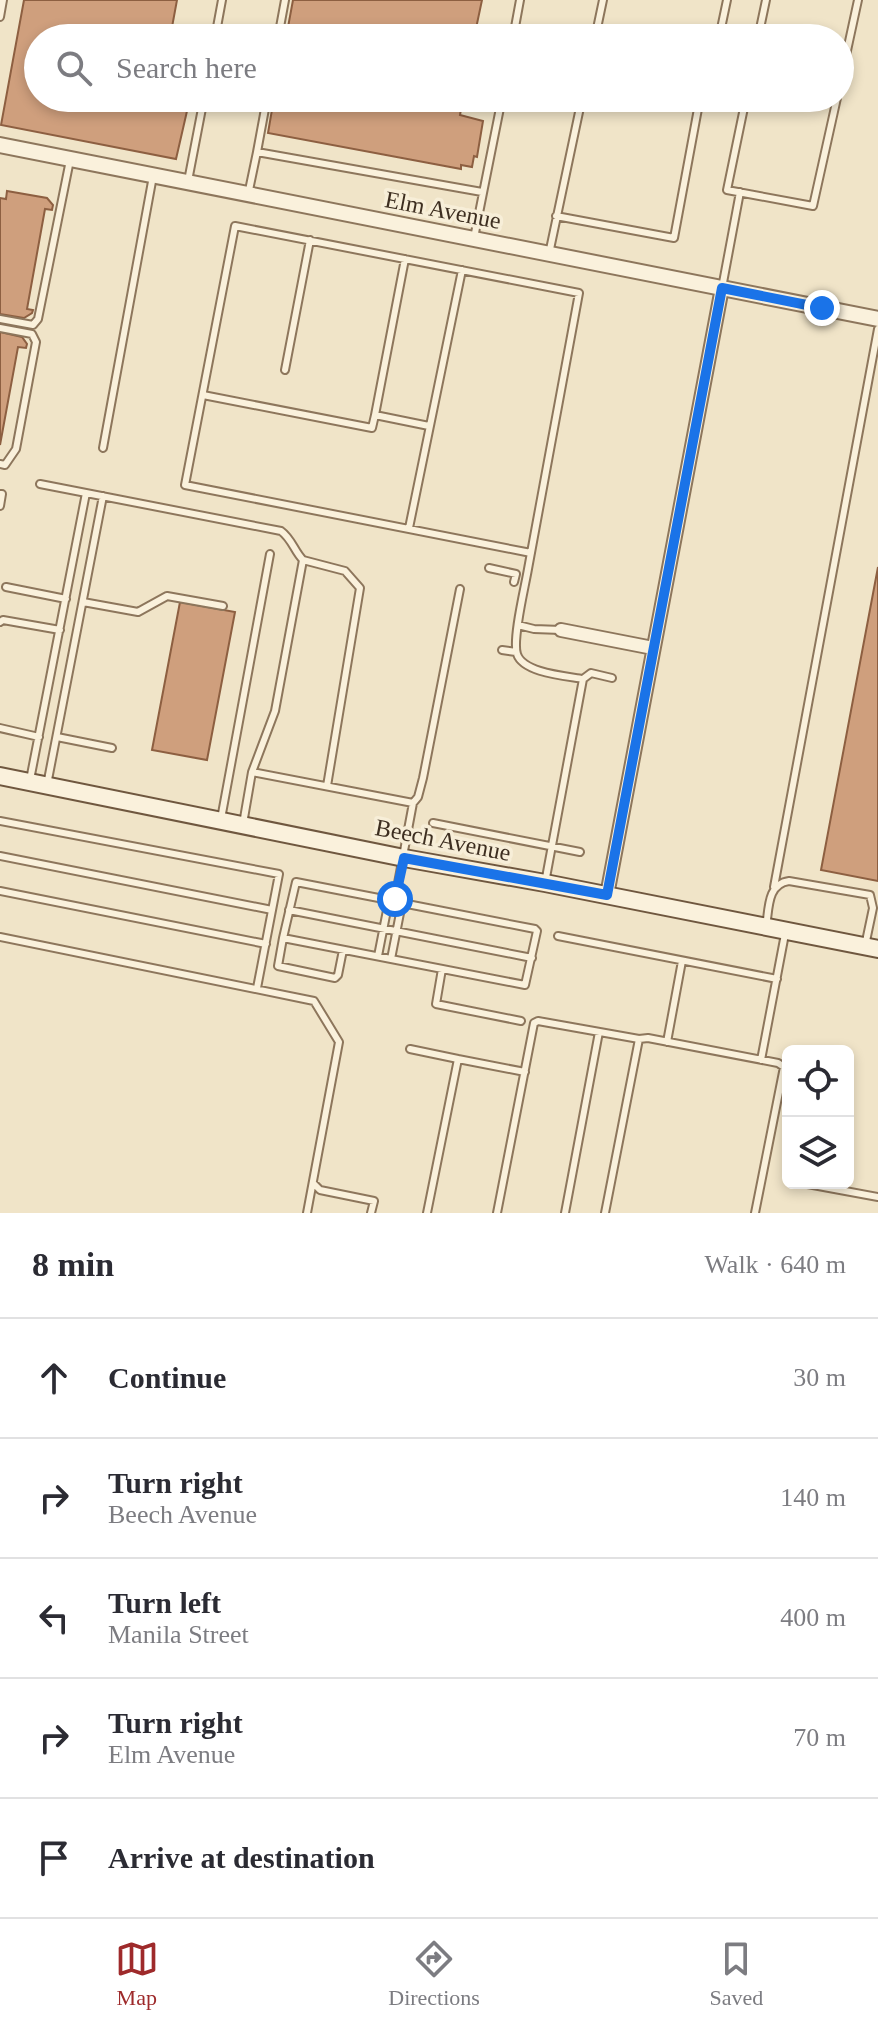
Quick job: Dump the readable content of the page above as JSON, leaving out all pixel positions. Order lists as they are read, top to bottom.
{
  "streets": {
    "main road": ["Beech Avenue"],
    "street": ["Elm Avenue"]
  },
  "page": {
    "search": "Search here",
    "heading": ["8 min", "Walk · 640 m"],
    "list": [
      ["Continue", "30 m"],
      ["Turn right", "Beech Avenue", "140 m"],
      ["Turn left", "Manila Street", "400 m"],
      ["Turn right", "Elm Avenue", "70 m"],
      "Arrive at destination"
    ],
    "nav": ["Map", "Directions", "Saved"]
  }
}
